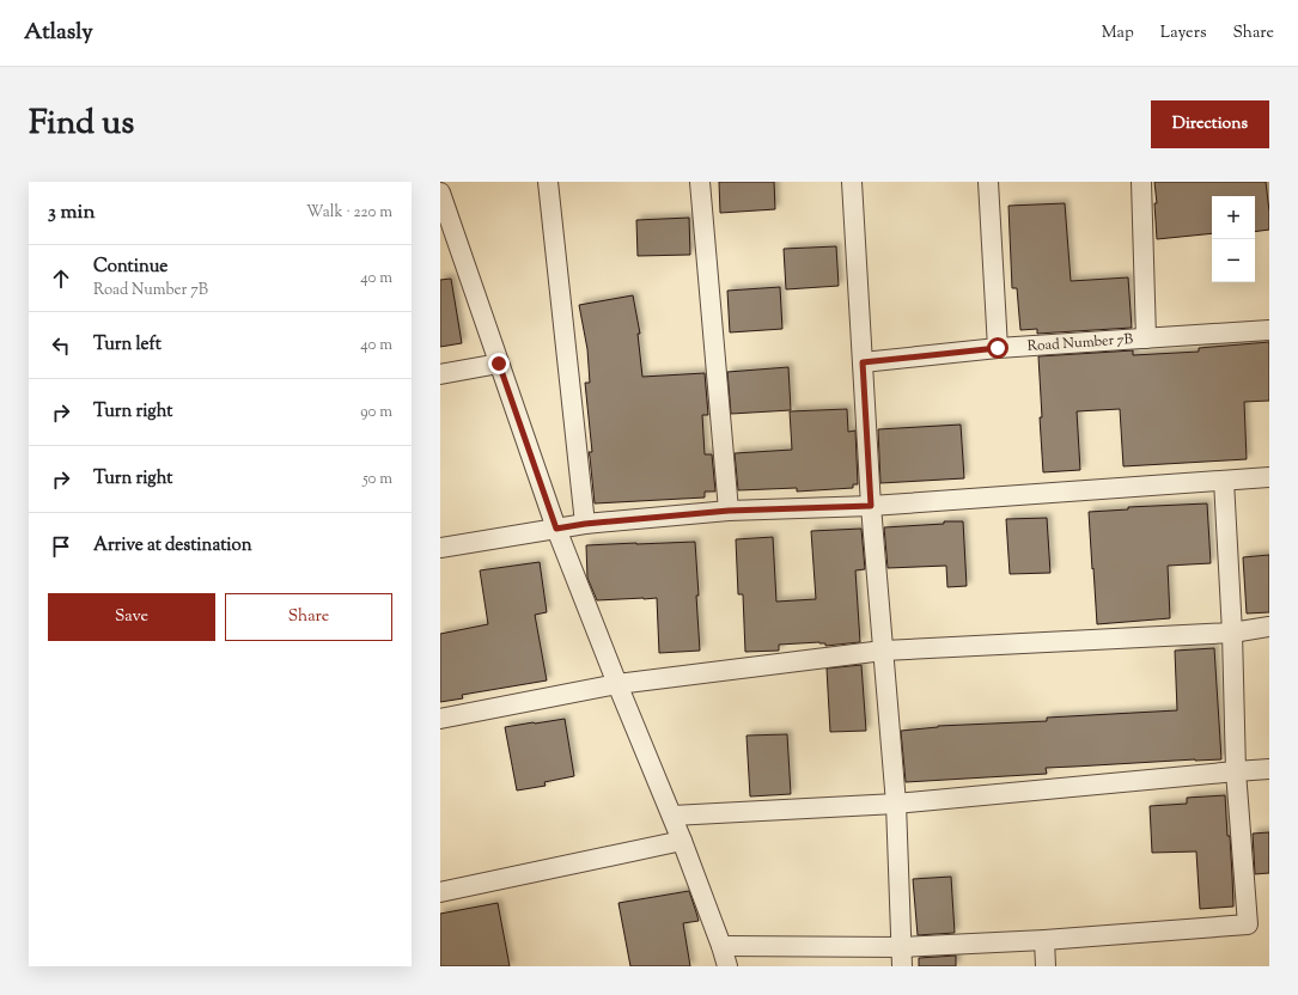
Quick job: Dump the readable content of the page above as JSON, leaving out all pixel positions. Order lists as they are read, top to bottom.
{
  "streets": {
    "street": ["Road Number 7B"]
  },
  "page": {
    "header": "Atlasly",
    "nav": ["Map", "Layers", "Share"],
    "title": "Find us",
    "buttons": [
      "Directions",
      ["Save", "Share"]
    ],
    "heading": ["3 min", "Walk · 220 m"],
    "map_buttons": ["+", "−"],
    "list": [
      ["Continue", "Road Number 7B", "40 m"],
      ["Turn left", "40 m"],
      ["Turn right", "90 m"],
      ["Turn right", "50 m"],
      "Arrive at destination"
    ]
  }
}
